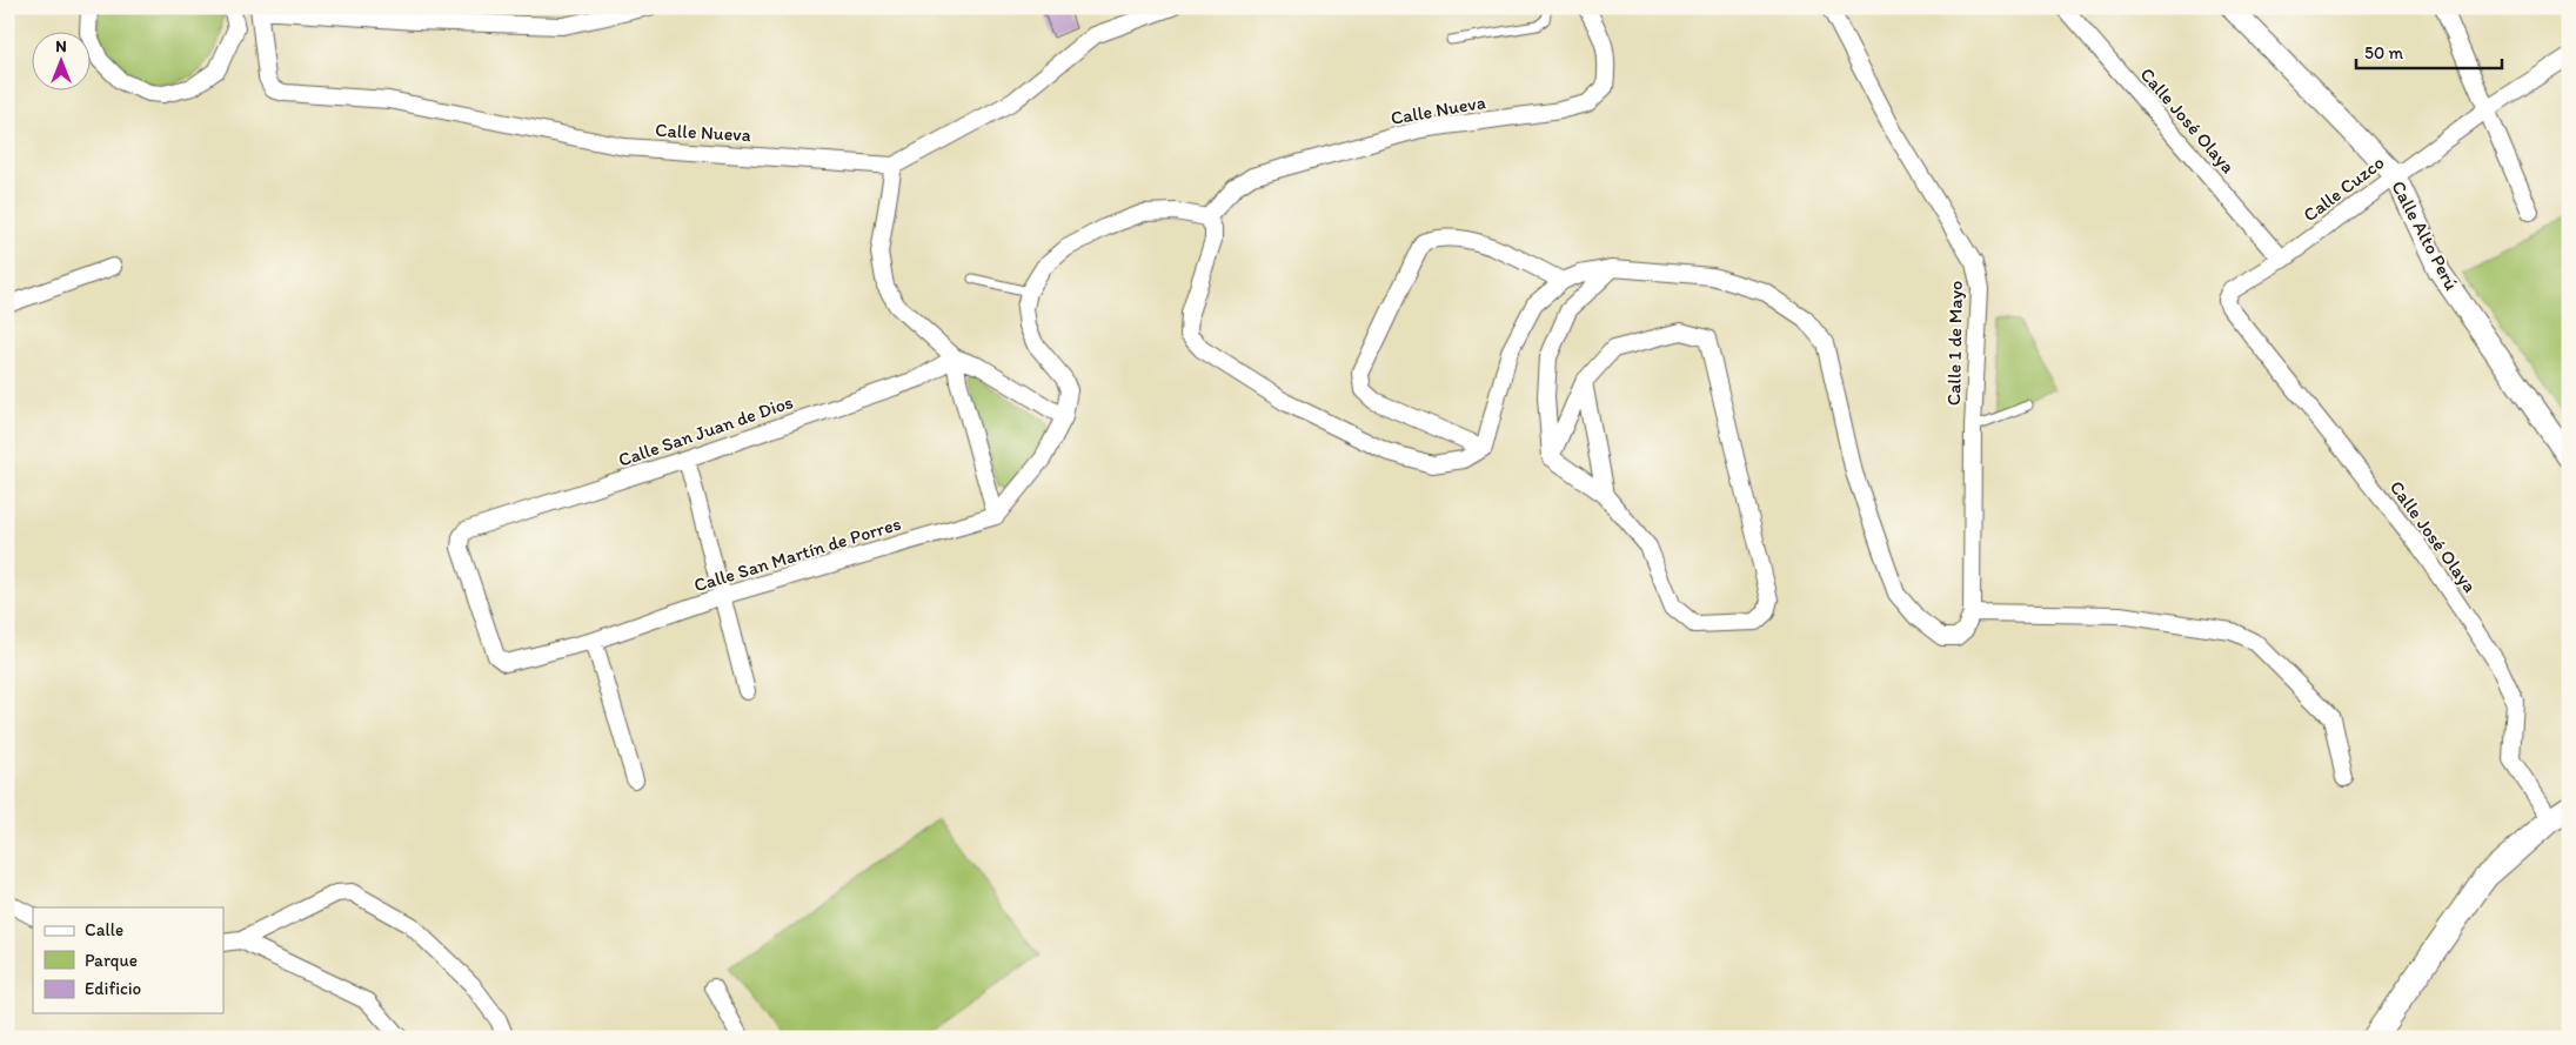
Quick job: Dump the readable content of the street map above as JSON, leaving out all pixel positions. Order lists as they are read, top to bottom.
{
  "streets": {
    "street": [
      "Calle Nueva",
      "Calle José Olaya",
      "Calle Cuzco",
      "Calle Alto Perú",
      "Calle 1 de Mayo",
      "Calle San Juan de Dios",
      "Calle San Martín de Porres"
    ]
  },
  "crossings": [
    ["Calle José Olaya", "Calle Cuzco"],
    ["Calle Cuzco", "Calle Alto Perú"],
    ["Calle San Juan de Dios", "Calle San Martín de Porres"]
  ],
  "legend": ["Calle", "Parque", "Edificio"],
  "scale_bar": "50 m",
  "north": "top"
}
